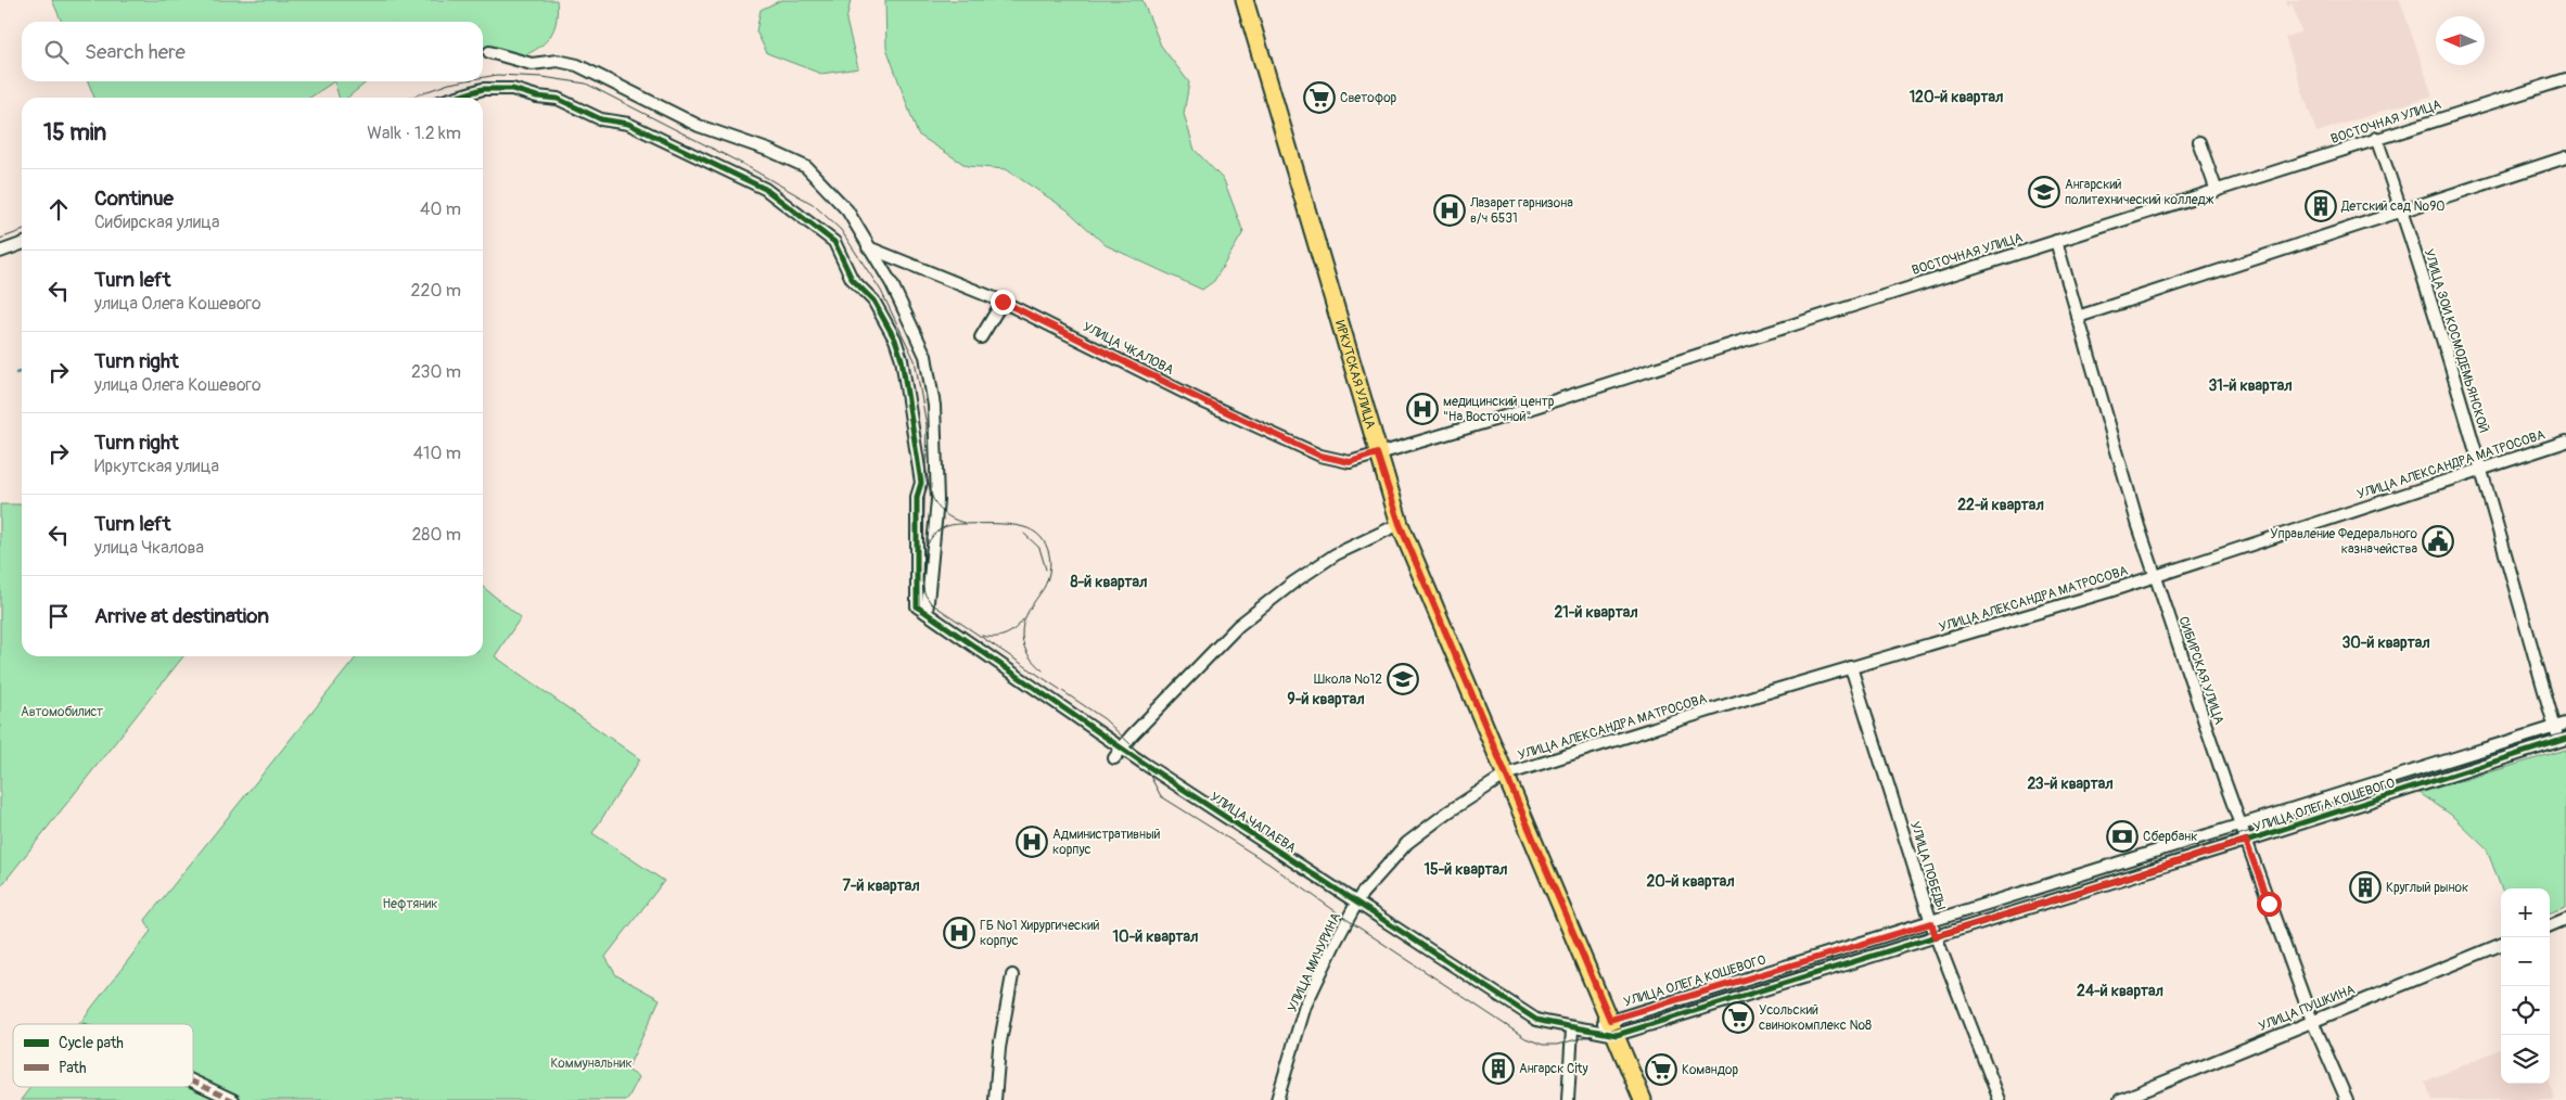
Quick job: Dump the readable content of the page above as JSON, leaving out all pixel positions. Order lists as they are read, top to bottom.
{
  "streets": {
    "main road": ["ИРКУТСКАЯ УЛИЦА"],
    "street": [
      "ВОСТОЧНАЯ УЛИЦА",
      "УЛИЦА ЗОИ КОСМОДЕМЬЯНСКОЙ",
      "УЛИЦА ЧКАЛОВА",
      "УЛИЦА АЛЕКСАНДРА МАТРОСОВА",
      "СИБИРСКАЯ УЛИЦА",
      "УЛИЦА ОЛЕГА КОШЕВОГО",
      "УЛИЦА ЧАПАЕВА",
      "УЛИЦА ПОБЕДЫ",
      "УЛИЦА МИЧУРИНА",
      "УЛИЦА ПУШКИНА"
    ]
  },
  "crossings": [
    ["ВОСТОЧНАЯ УЛИЦА", "УЛИЦА ЗОИ КОСМОДЕМЬЯНСКОЙ"],
    ["ВОСТОЧНАЯ УЛИЦА", "УЛИЦА ЧКАЛОВА"],
    ["ВОСТОЧНАЯ УЛИЦА", "ИРКУТСКАЯ УЛИЦА"],
    ["ВОСТОЧНАЯ УЛИЦА", "СИБИРСКАЯ УЛИЦА"],
    ["УЛИЦА ЗОИ КОСМОДЕМЬЯНСКОЙ", "УЛИЦА АЛЕКСАНДРА МАТРОСОВА"],
    ["УЛИЦА ЗОИ КОСМОДЕМЬЯНСКОЙ", "УЛИЦА ОЛЕГА КОШЕВОГО"],
    ["УЛИЦА ЧКАЛОВА", "ИРКУТСКАЯ УЛИЦА"],
    ["ИРКУТСКАЯ УЛИЦА", "УЛИЦА АЛЕКСАНДРА МАТРОСОВА"],
    ["ИРКУТСКАЯ УЛИЦА", "УЛИЦА ОЛЕГА КОШЕВОГО"],
    ["ИРКУТСКАЯ УЛИЦА", "УЛИЦА МИЧУРИНА"],
    ["УЛИЦА АЛЕКСАНДРА МАТРОСОВА", "СИБИРСКАЯ УЛИЦА"],
    ["УЛИЦА АЛЕКСАНДРА МАТРОСОВА", "УЛИЦА ПОБЕДЫ"],
    ["УЛИЦА АЛЕКСАНДРА МАТРОСОВА", "УЛИЦА МИЧУРИНА"],
    ["СИБИРСКАЯ УЛИЦА", "УЛИЦА ОЛЕГА КОШЕВОГО"],
    ["СИБИРСКАЯ УЛИЦА", "УЛИЦА ПУШКИНА"],
    ["УЛИЦА ОЛЕГА КОШЕВОГО", "УЛИЦА ЧАПАЕВА"],
    ["УЛИЦА ОЛЕГА КОШЕВОГО", "УЛИЦА ПОБЕДЫ"],
    ["УЛИЦА ЧАПАЕВА", "УЛИЦА МИЧУРИНА"]
  ],
  "districts": [
    "120-й квартал",
    "31-й квартал",
    "22-й квартал",
    "8-й квартал",
    "21-й квартал",
    "30-й квартал",
    "9-й квартал",
    "23-й квартал",
    "15-й квартал",
    "20-й квартал",
    "7-й квартал",
    "10-й квартал",
    "24-й квартал"
  ],
  "parks": ["Автомобилист", "Нефтяник", "Коммунальник"],
  "places": {
    "supermarket": ["Светофор", "Усольский свинокомплекс №8", "Командор"],
    "school or university": ["Ангарский политехнический колледж", "Школа №12"],
    "building": ["Детский сад №90", "Круглый рынок", "Ангарск City"],
    "hospital": [
      "Лазарет гарнизона в/ч 6531",
      "медицинский центр \"На Восточной\"",
      "Административный корпус",
      "ГБ №1 Хирургический корпус"
    ],
    "public building": ["Управление Федерального казначейства"],
    "bank": ["Сбербанк"]
  },
  "legend": ["Cycle path", "Path"],
  "north": "left",
  "page": {
    "search": "Search here",
    "heading": ["15 min", "Walk · 1.2 km"],
    "list": [
      ["Continue", "Сибирская улица", "40 m"],
      ["Turn left", "улица Олега Кошевого", "220 m"],
      ["Turn right", "улица Олега Кошевого", "230 m"],
      ["Turn right", "Иркутская улица", "410 m"],
      ["Turn left", "улица Чкалова", "280 m"],
      "Arrive at destination"
    ],
    "map_buttons": ["+", "−"]
  }
}
